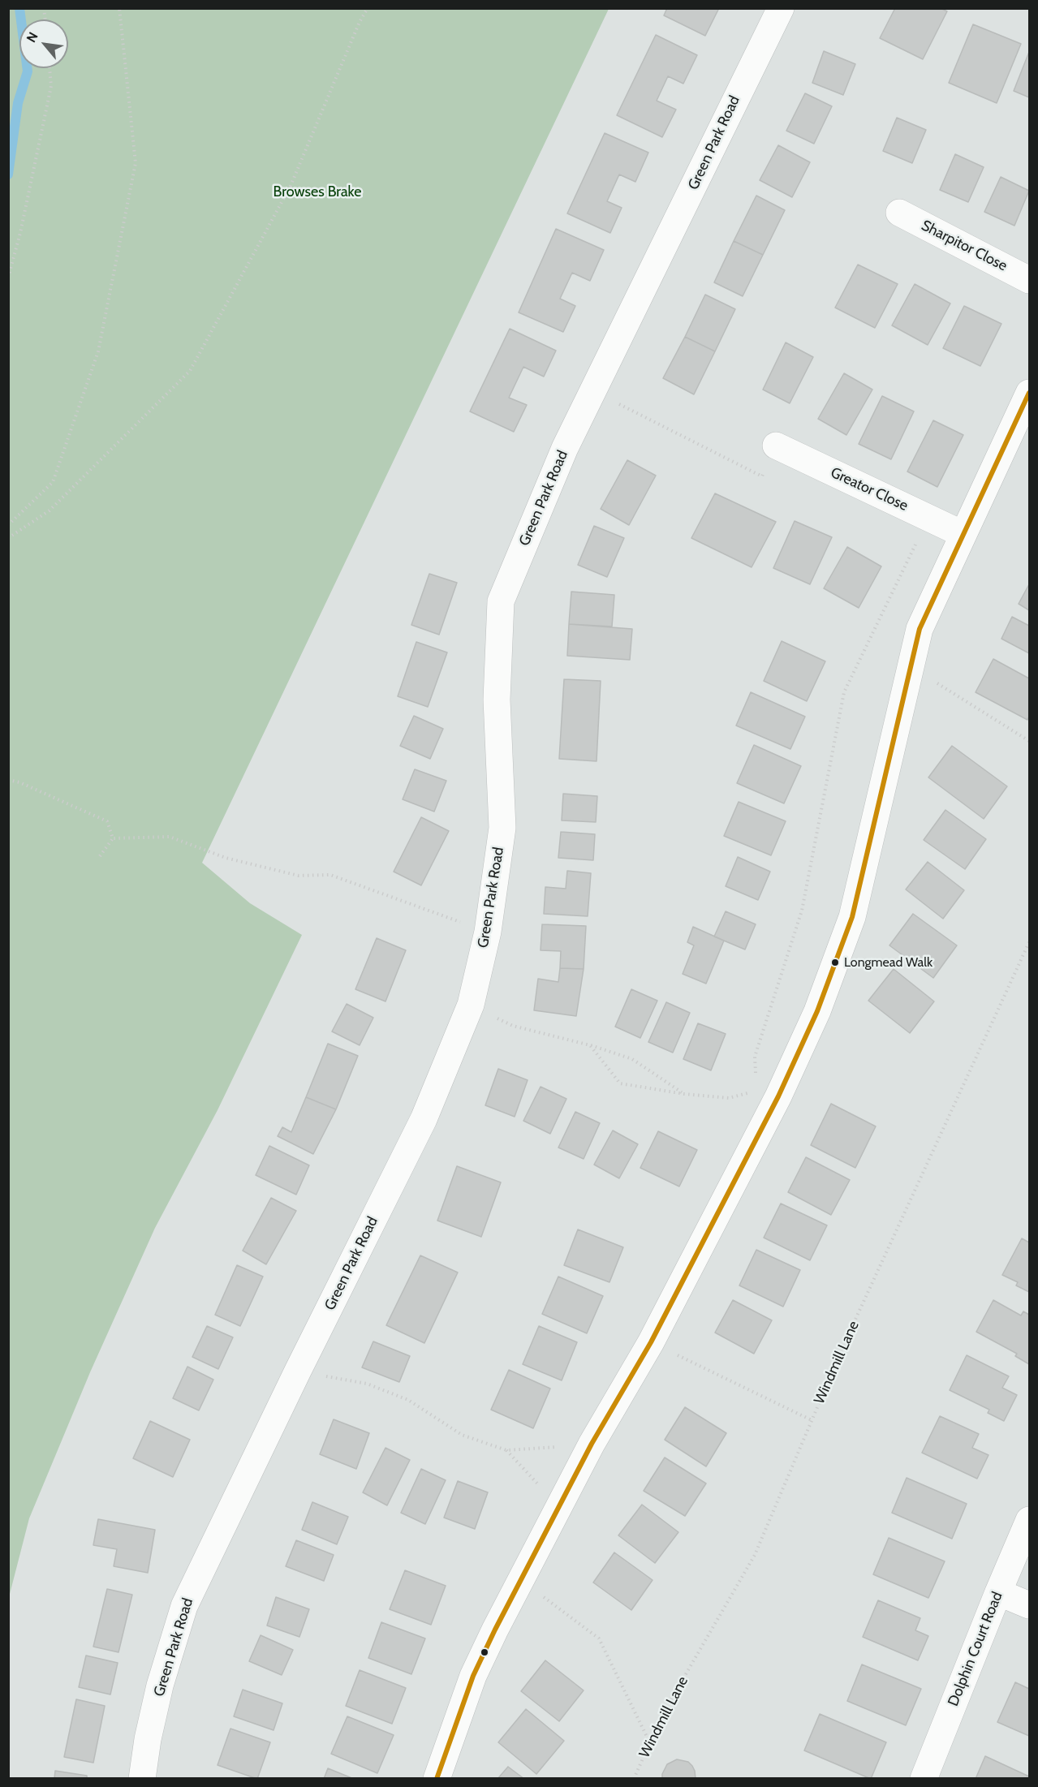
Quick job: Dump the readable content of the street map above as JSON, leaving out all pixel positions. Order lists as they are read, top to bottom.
{
  "streets": {
    "street": [
      "Green Park Road",
      "Sharpitor Close",
      "Greator Close",
      "Dolphin Court Road"
    ],
    "path": ["Windmill Lane"]
  },
  "parks": ["Browses Brake"],
  "places": ["Longmead Walk"],
  "north": "top left"
}
